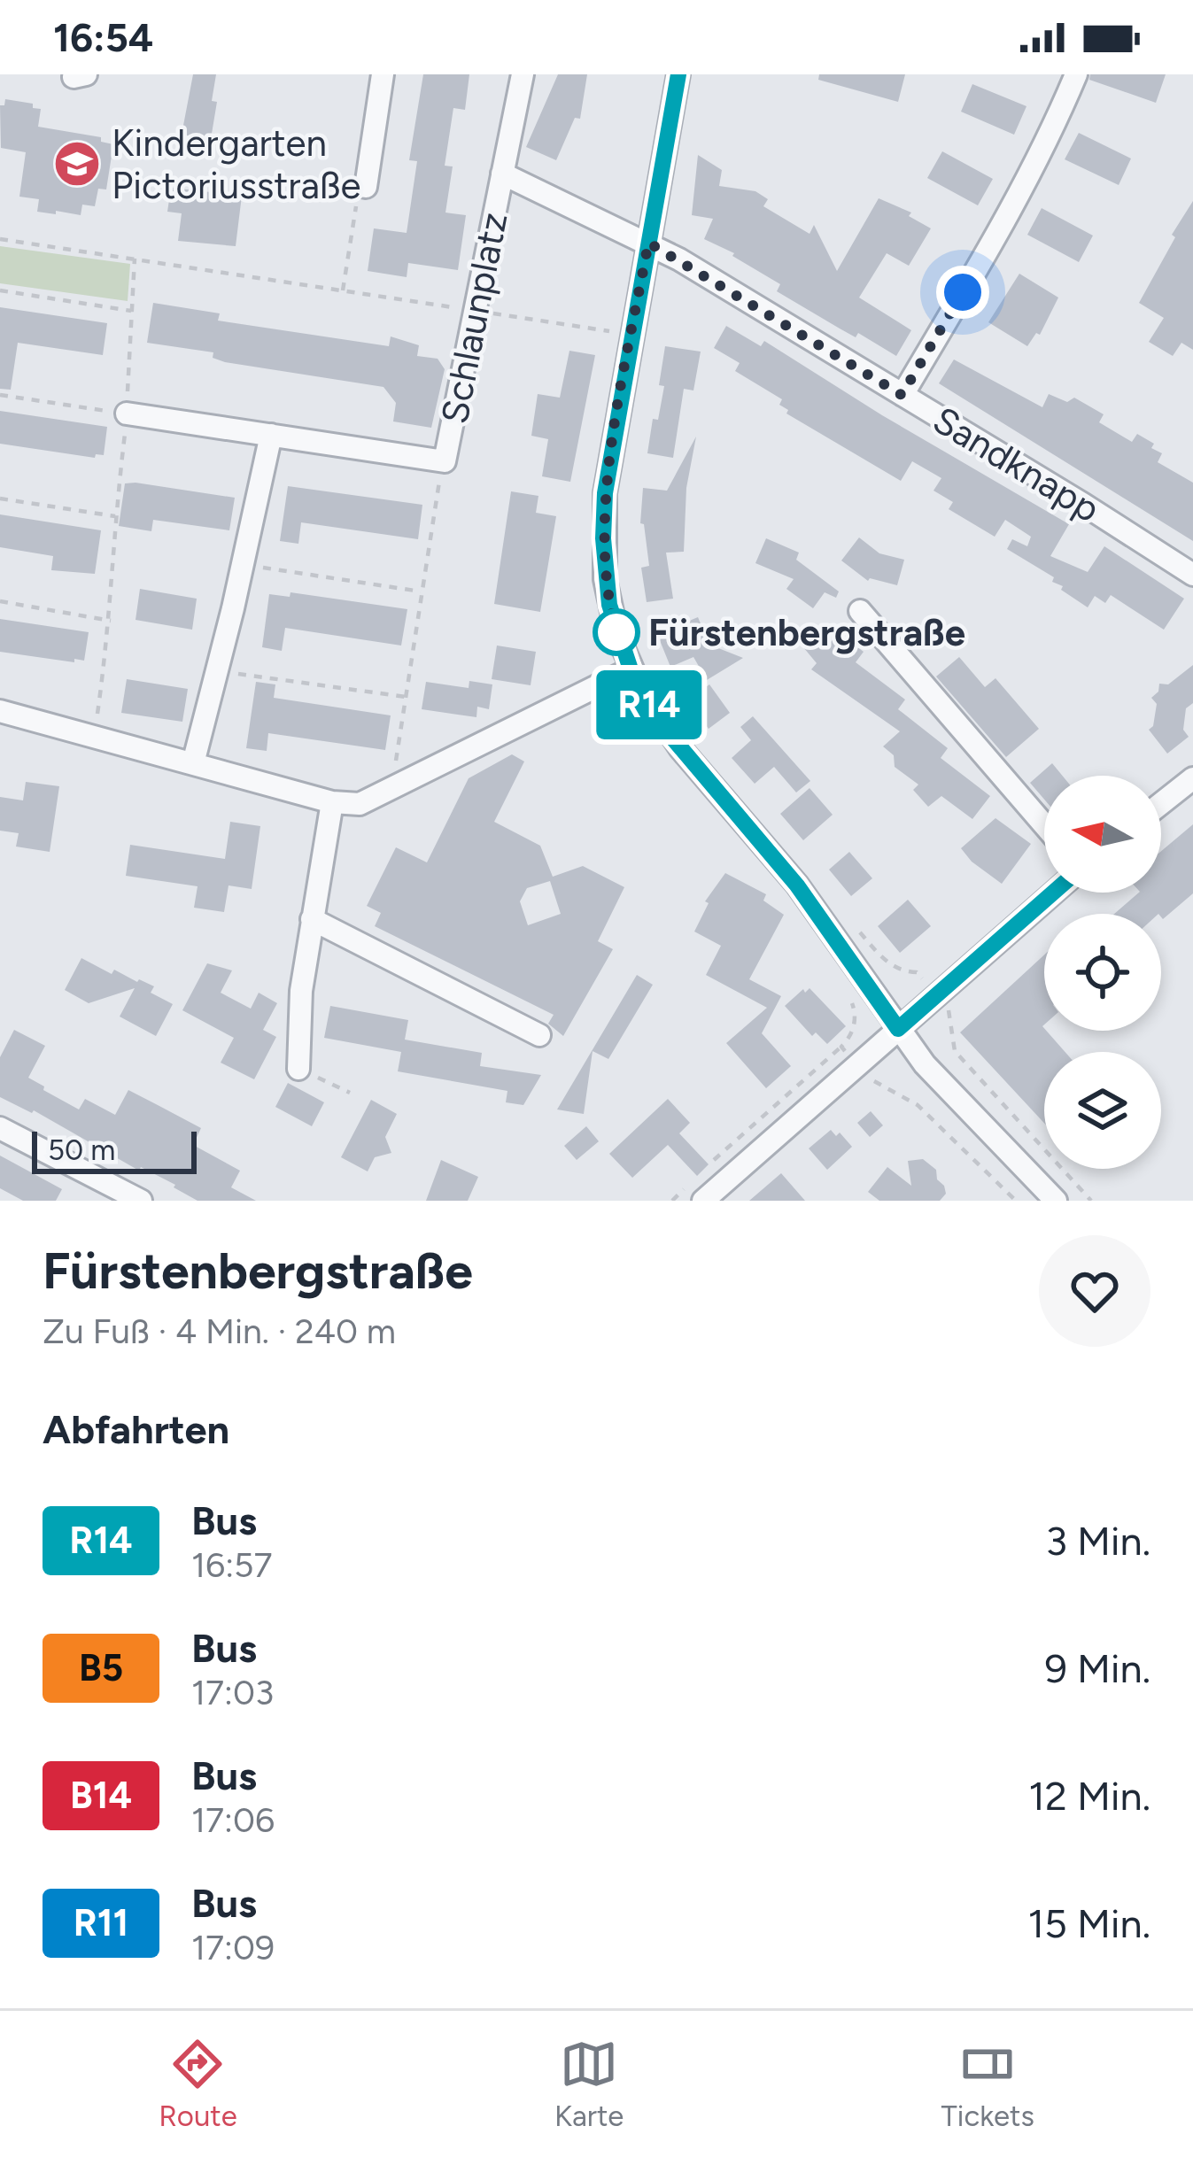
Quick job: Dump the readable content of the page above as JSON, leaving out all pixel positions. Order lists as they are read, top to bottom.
{
  "streets": {
    "street": ["Schlaunplatz", "Sandknapp"]
  },
  "crossings": [
    ["Schlaunplatz", "Sandknapp"]
  ],
  "places": {
    "school or university": ["Kindergarten Pictoriusstraße"],
    "other": ["Fürstenbergstraße"]
  },
  "lines": ["bus line R14"],
  "scale_bar": "50 m",
  "north": "left",
  "page": {
    "status": "16:54",
    "on_map": "R14",
    "scale": "50 m",
    "heading": [
      ["Fürstenbergstraße", "Zu Fuß · 4 Min. · 240 m"],
      "Abfahrten"
    ],
    "list": [
      {
        "mark": "R14",
        "name": "Bus",
        "note": "16:57",
        "value": "3 Min."
      },
      {
        "mark": "B5",
        "name": "Bus",
        "note": "17:03",
        "value": "9 Min."
      },
      {
        "mark": "B14",
        "name": "Bus",
        "note": "17:06",
        "value": "12 Min."
      },
      {
        "mark": "R11",
        "name": "Bus",
        "note": "17:09",
        "value": "15 Min."
      }
    ],
    "tabs": ["Route", "Karte", "Tickets"]
  }
}
